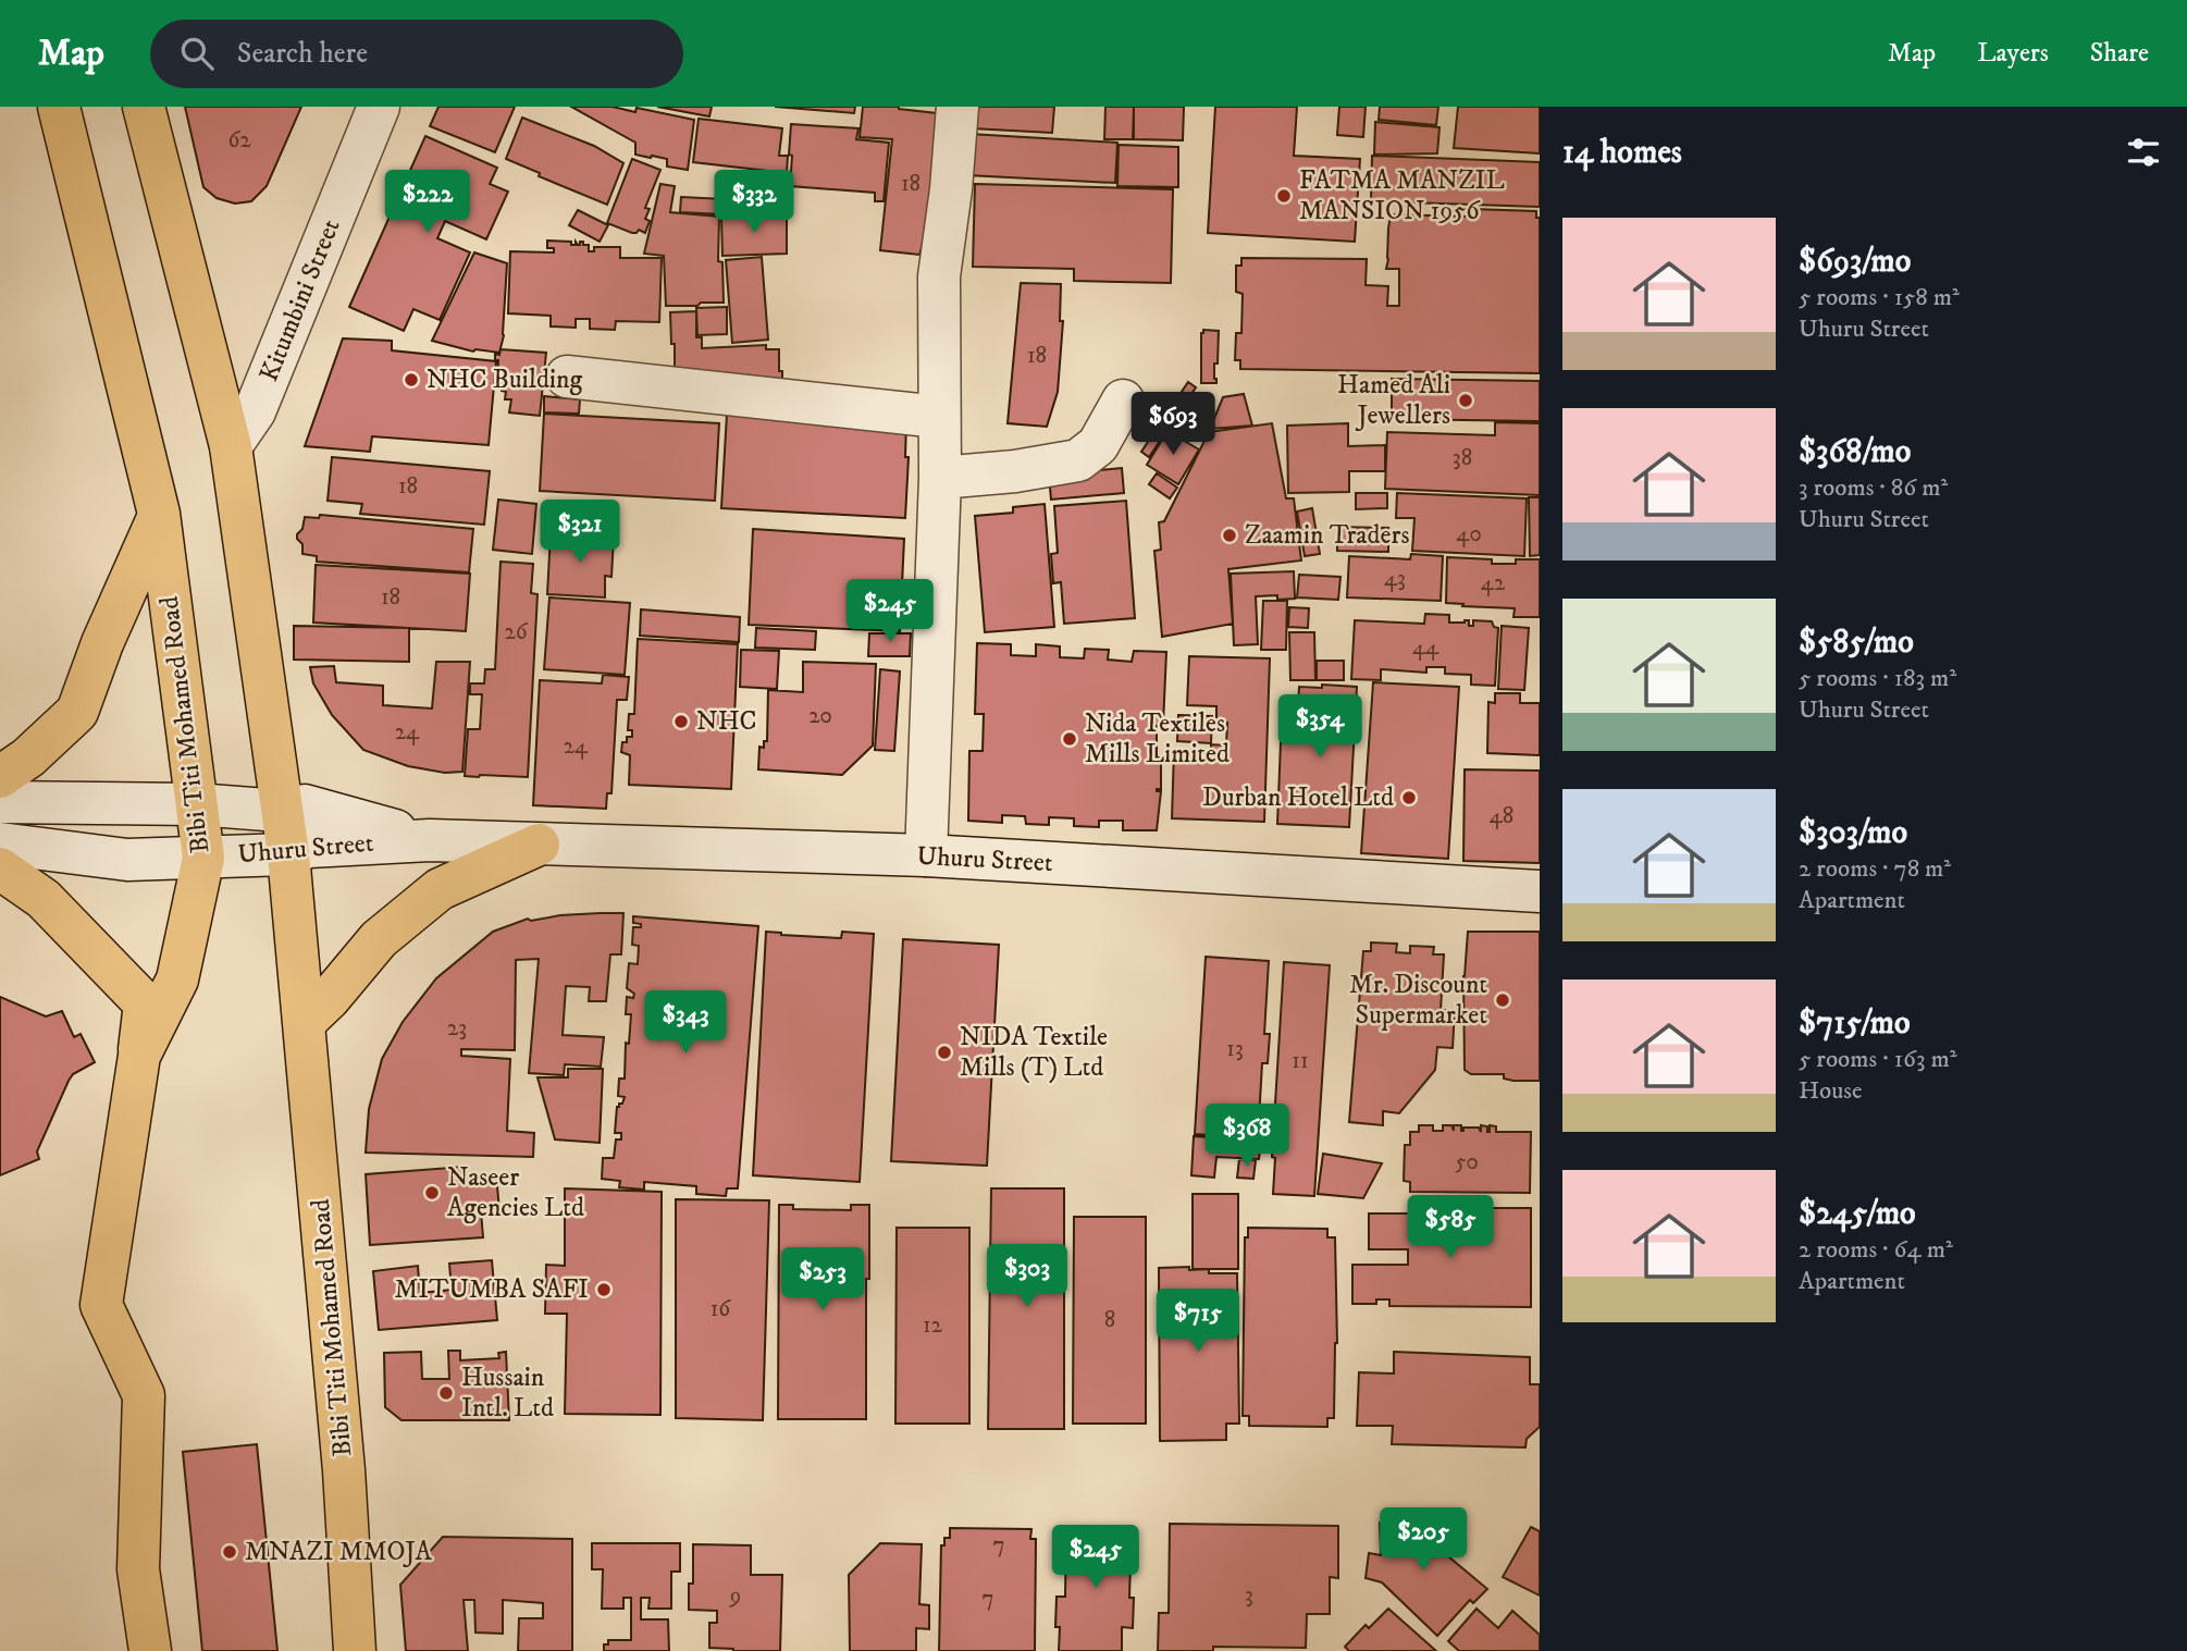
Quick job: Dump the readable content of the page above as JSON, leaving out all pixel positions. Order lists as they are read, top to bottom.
{
  "streets": {
    "highway": ["Bibi Titi Mohamed Road"],
    "main road": ["Kitumbini Street", "Uhuru Street"]
  },
  "crossings": [
    ["Kitumbini Street", "Bibi Titi Mohamed Road"],
    ["Bibi Titi Mohamed Road", "Uhuru Street"]
  ],
  "places": [
    "FATMA MANZIL MANSION 1956",
    "NHC Building",
    "Hamed Ali Jewellers",
    "Zaamin Traders",
    "NHC",
    "Nida Textiles Mills Limited",
    "Durban Hotel Ltd",
    "Mr. Discount Supermarket",
    "NIDA Textile Mills (T) Ltd",
    "Naseer Agencies Ltd",
    "MITUMBA SAFI",
    "Hussain Intl. Ltd",
    "MNAZI MMOJA"
  ],
  "house_numbers": [
    "62",
    "18",
    "18",
    "38",
    "18",
    "40",
    "43",
    "42",
    "18",
    "26",
    "44",
    "20",
    "24",
    "24",
    "48",
    "23",
    "13",
    "11",
    "50",
    "16",
    "8",
    "12",
    "7",
    "3",
    "9",
    "7"
  ],
  "page": {
    "header": "Map",
    "search": "Search here",
    "nav": ["Map", "Layers", "Share"],
    "heading": "14 homes",
    "price": [
      "$222",
      "$332",
      "$693",
      "$321",
      "$245",
      "$354",
      "$343",
      "$368",
      "$585",
      "$303",
      "$253",
      "$715",
      "$205",
      "$245"
    ],
    "list": [
      {
        "name": "$693/mo",
        "note": "5 rooms · 158 m² · Uhuru Street"
      },
      {
        "name": "$368/mo",
        "note": "3 rooms · 86 m² · Uhuru Street"
      },
      {
        "name": "$585/mo",
        "note": "5 rooms · 183 m² · Uhuru Street"
      },
      {
        "name": "$303/mo",
        "note": "2 rooms · 78 m² · Apartment"
      },
      {
        "name": "$715/mo",
        "note": "5 rooms · 163 m² · House"
      },
      {
        "name": "$245/mo",
        "note": "2 rooms · 64 m² · Apartment"
      }
    ]
  }
}
